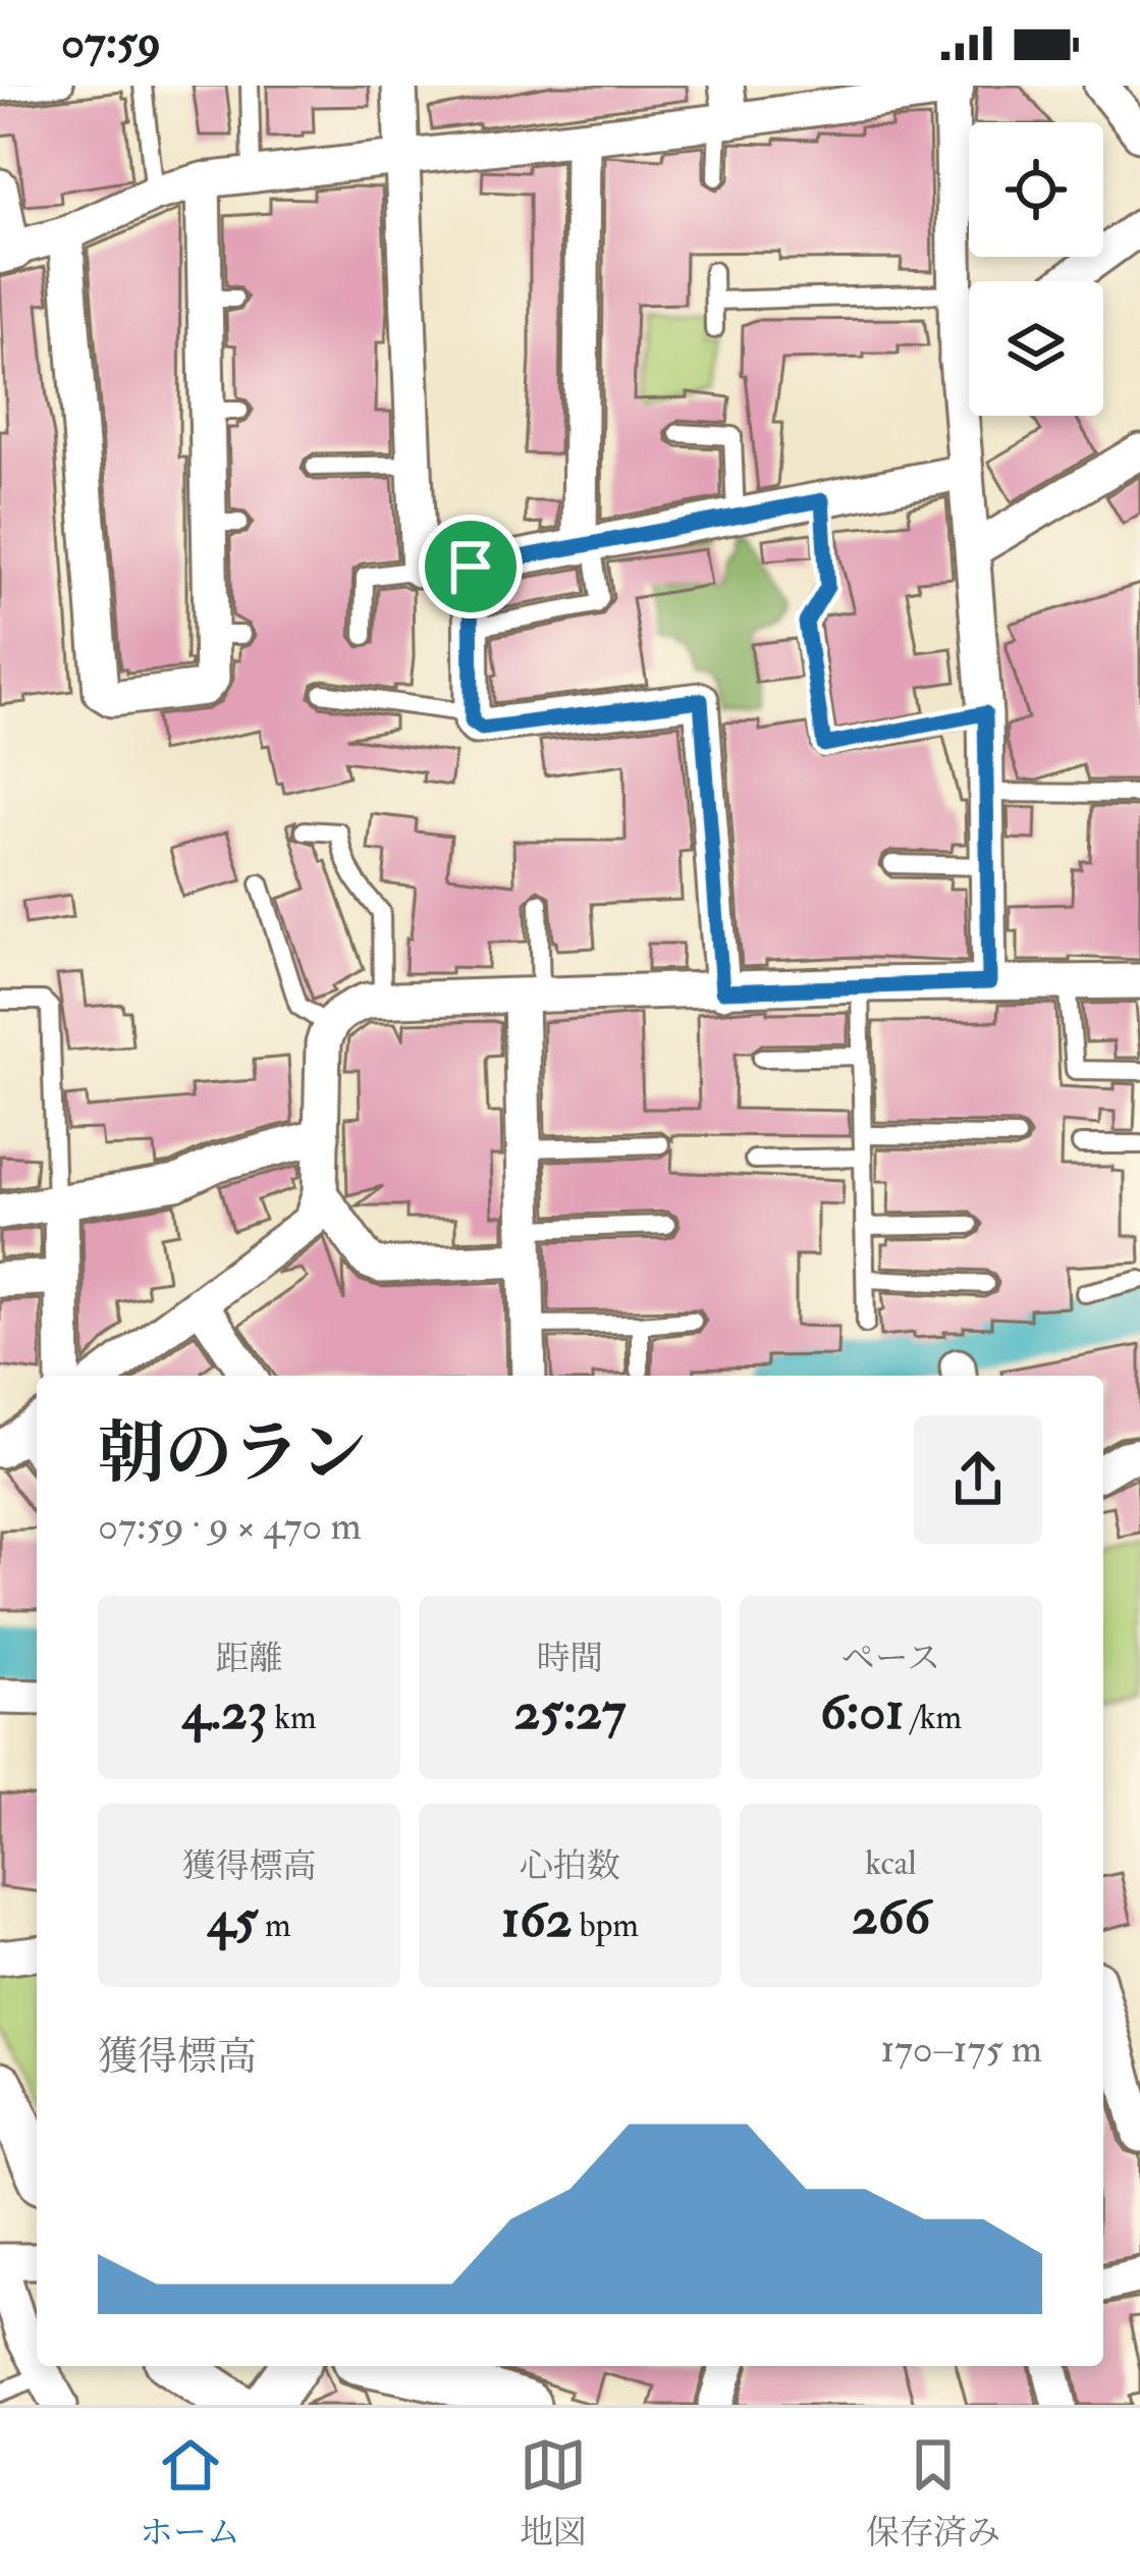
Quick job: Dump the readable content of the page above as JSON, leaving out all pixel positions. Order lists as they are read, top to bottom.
{
  "page": {
    "status": "07:59",
    "heading": ["朝のラン", "07:59 · 9 × 470 m"],
    "stats": [
      ["距離", "4.23 km"],
      ["時間", "25:27"],
      ["ペース", "6:01 /km"],
      ["獲得標高", "45 m"],
      ["心拍数", "162 bpm"],
      ["kcal", "266"]
    ],
    "chart": ["獲得標高", "170–175 m"],
    "tabs": ["ホーム", "地図", "保存済み"]
  }
}
